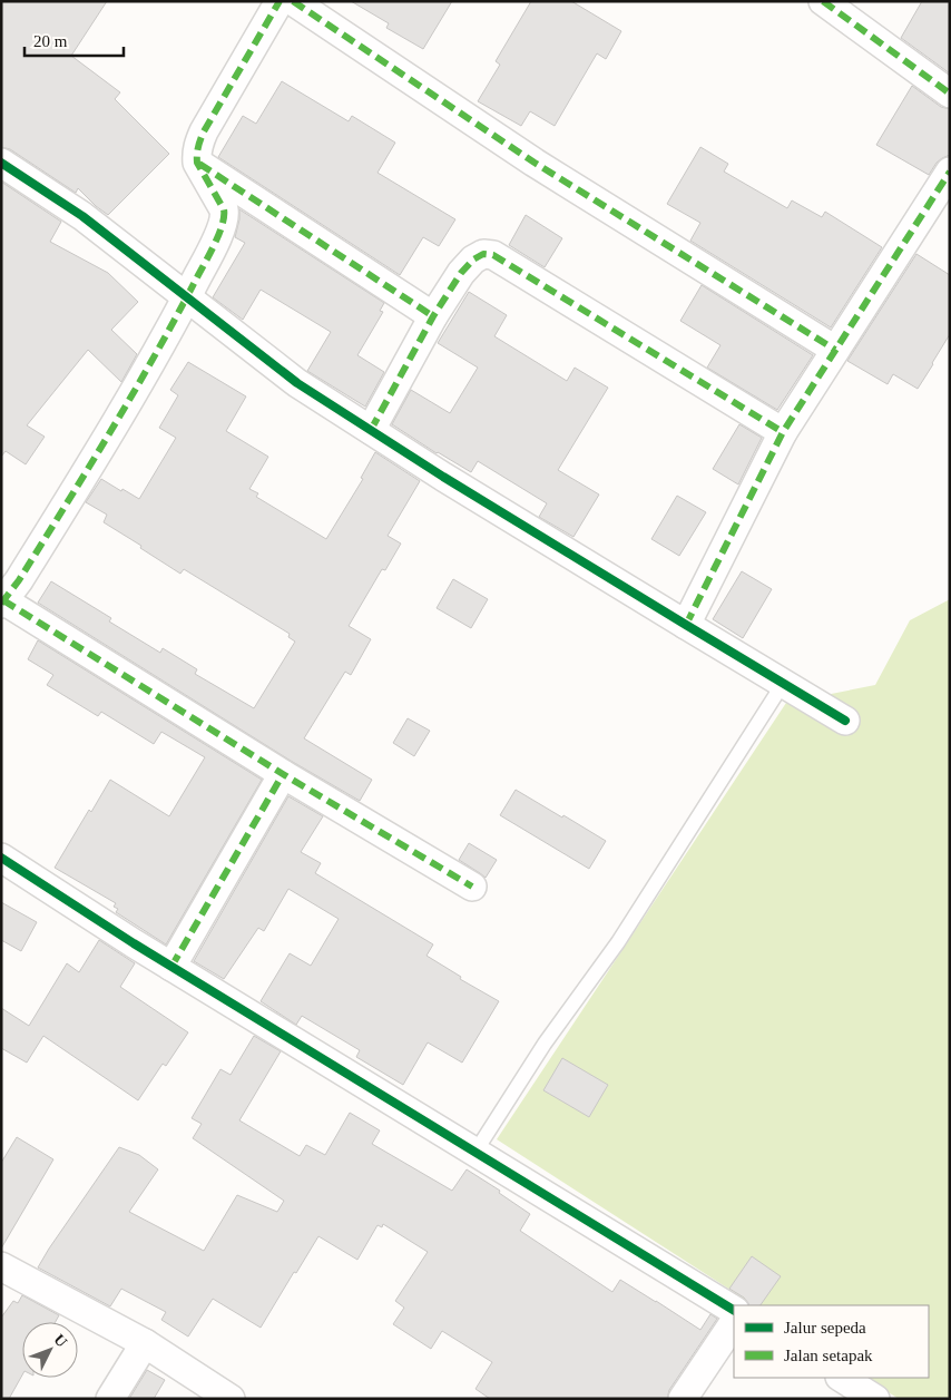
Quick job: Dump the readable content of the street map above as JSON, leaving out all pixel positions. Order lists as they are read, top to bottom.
{
  "legend": ["Jalur sepeda", "Jalan setapak"],
  "scale_bar": "20 m",
  "north": "top right"
}
